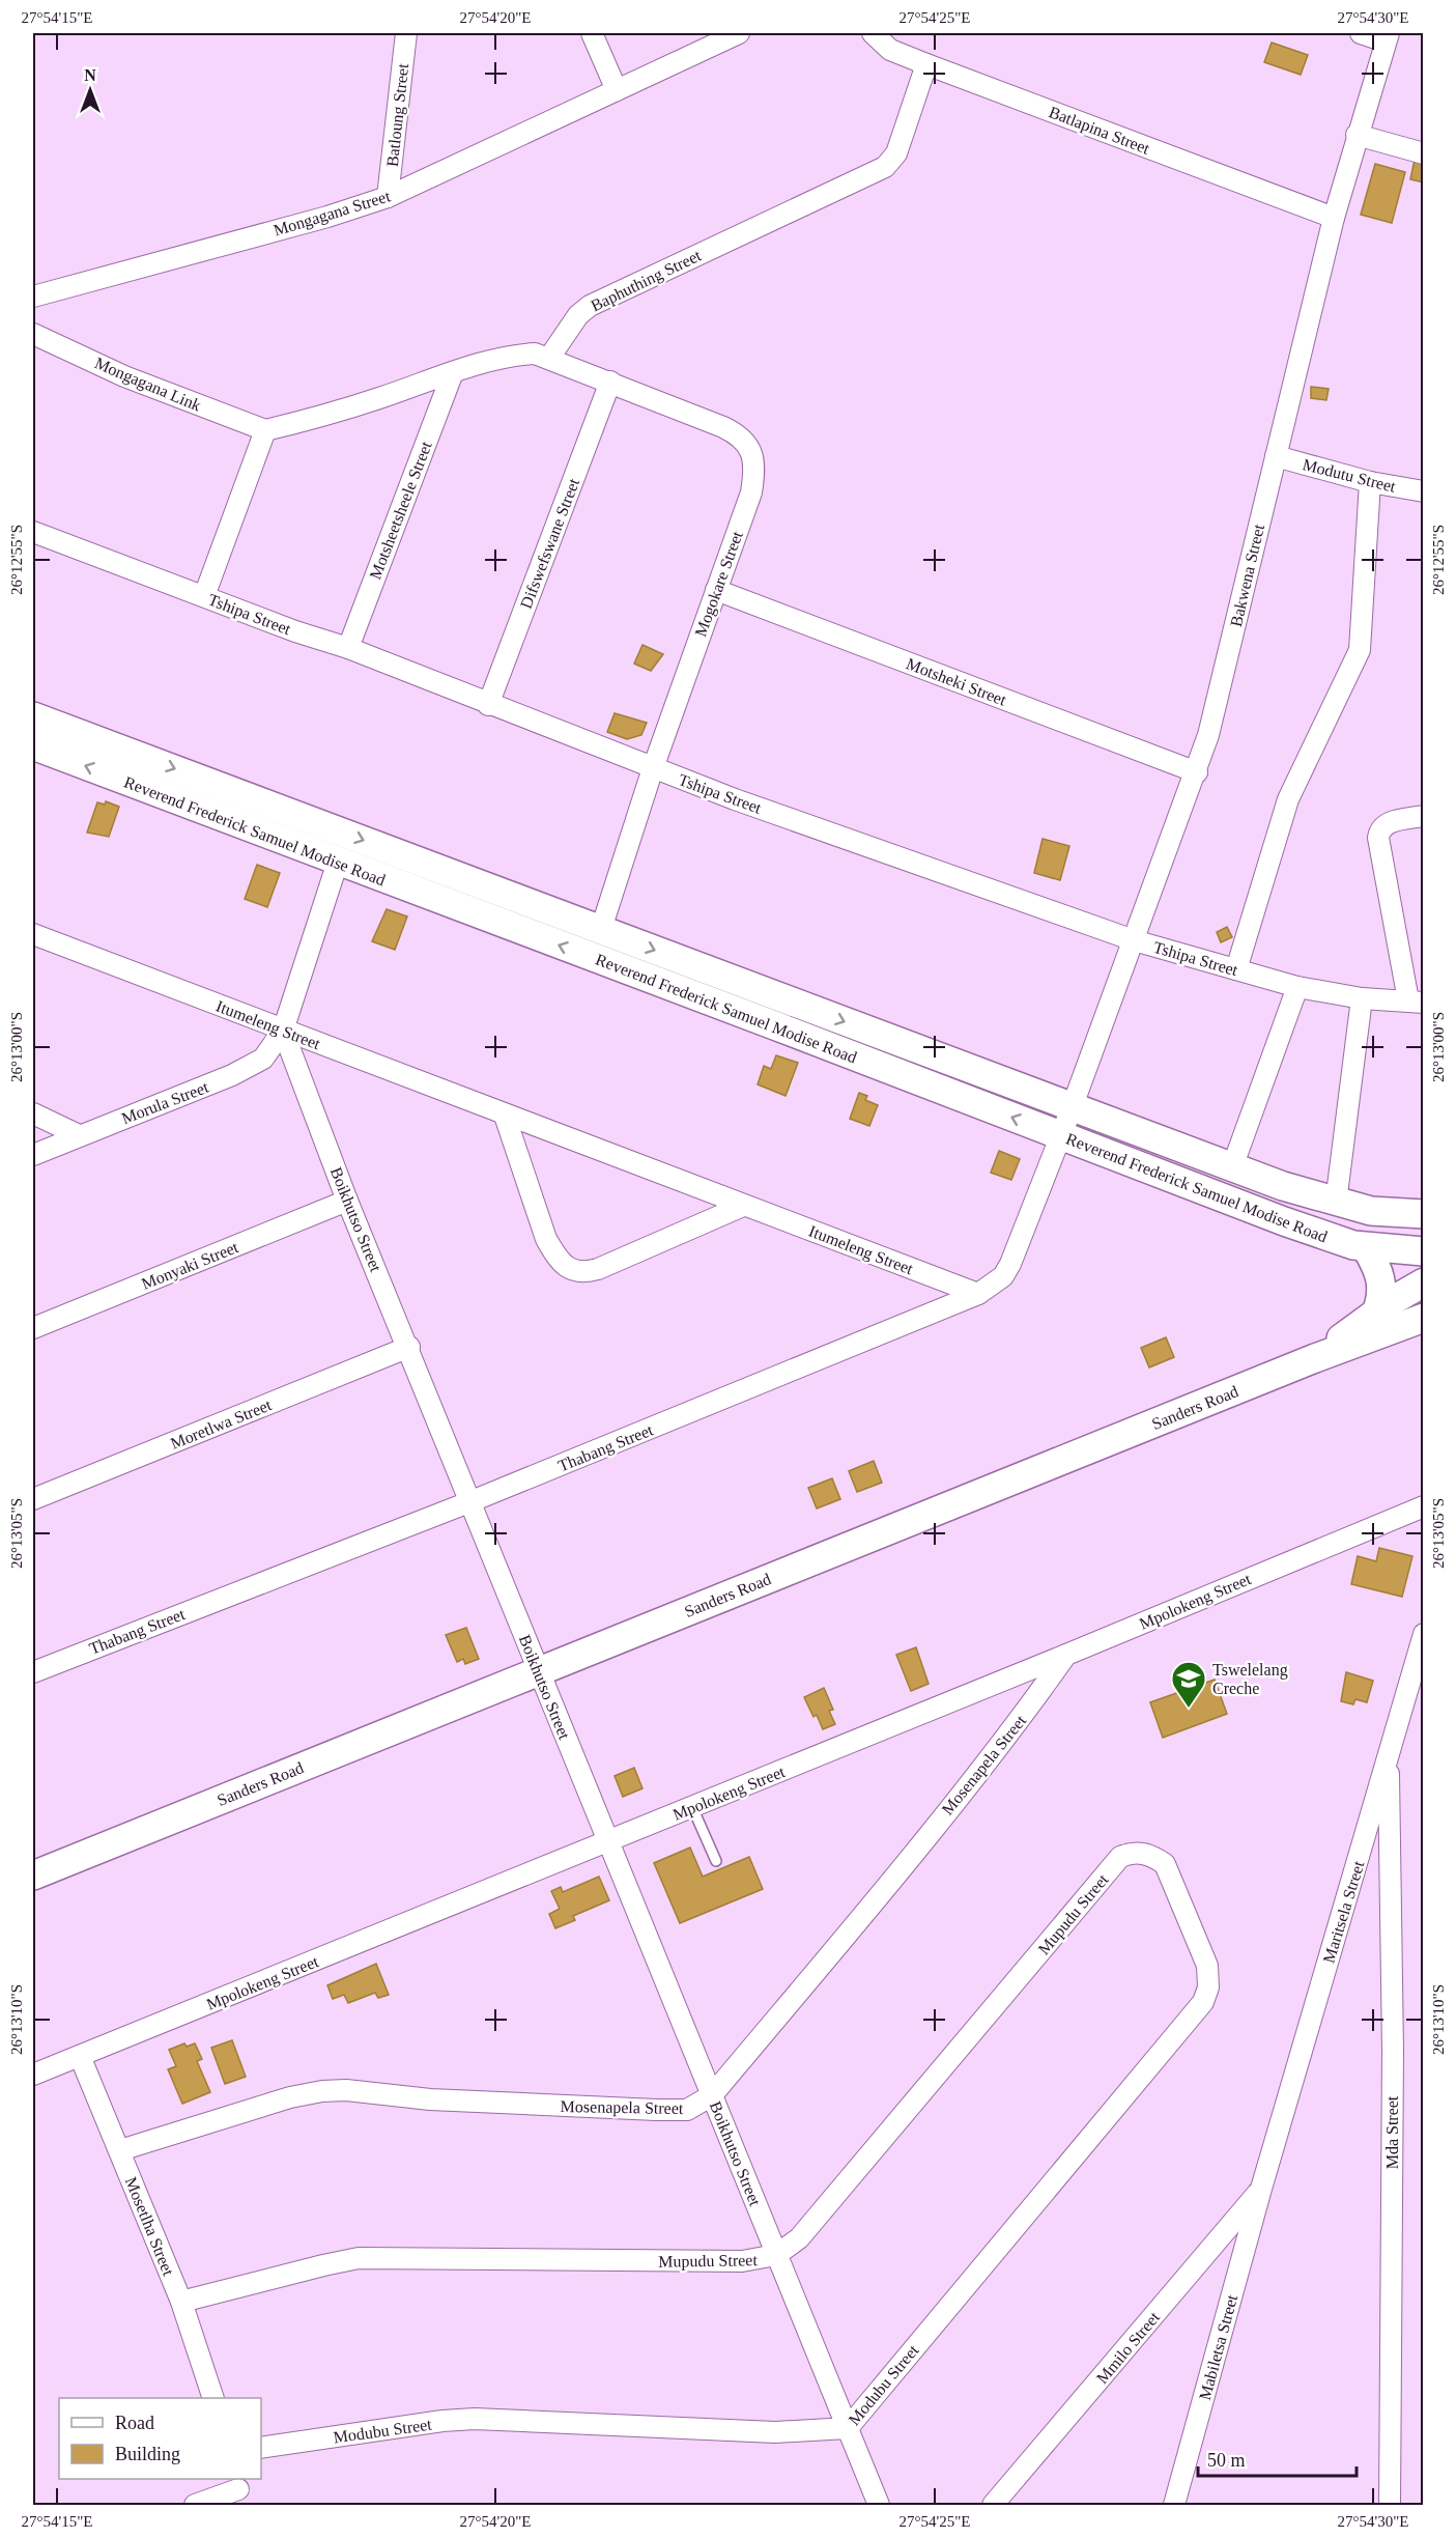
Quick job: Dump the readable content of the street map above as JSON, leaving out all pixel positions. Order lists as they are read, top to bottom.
{
  "streets": {
    "main road": ["Reverend Frederick Samuel Modise Road", "Sanders Road"],
    "street": [
      "Batloung Street",
      "Batlapina Street",
      "Mongagana Street",
      "Baphuthing Street",
      "Mongagana Link",
      "Modutu Street",
      "Motsheetsheele Street",
      "Difswefswane Street",
      "Bakwena Street",
      "Mogokare Street",
      "Tshipa Street",
      "Motsheki Street",
      "Itumeleng Street",
      "Morula Street",
      "Boikhutso Street",
      "Monyaki Street",
      "Moretlwa Street",
      "Thabang Street",
      "Mpolokeng Street",
      "Mosenapela Street",
      "Maritsela Street",
      "Mupudu Street",
      "Mda Street",
      "Mosetlha Street",
      "Mmilo Street",
      "Mabiletsa Street",
      "Modubu Street"
    ]
  },
  "crossings": [
    ["Batloung Street", "Mongagana Street"],
    ["Batlapina Street", "Baphuthing Street"],
    ["Batlapina Street", "Bakwena Street"],
    ["Baphuthing Street", "Mogokare Street"],
    ["Modutu Street", "Bakwena Street"],
    ["Motsheetsheele Street", "Tshipa Street"],
    ["Difswefswane Street", "Mogokare Street"],
    ["Difswefswane Street", "Tshipa Street"],
    ["Bakwena Street", "Tshipa Street"],
    ["Bakwena Street", "Motsheki Street"],
    ["Bakwena Street", "Reverend Frederick Samuel Modise Road"],
    ["Bakwena Street", "Thabang Street"],
    ["Mogokare Street", "Tshipa Street"],
    ["Mogokare Street", "Motsheki Street"],
    ["Mogokare Street", "Reverend Frederick Samuel Modise Road"],
    ["Reverend Frederick Samuel Modise Road", "Thabang Street"],
    ["Itumeleng Street", "Morula Street"],
    ["Itumeleng Street", "Boikhutso Street"],
    ["Itumeleng Street", "Thabang Street"],
    ["Morula Street", "Boikhutso Street"],
    ["Boikhutso Street", "Monyaki Street"],
    ["Boikhutso Street", "Sanders Road"],
    ["Boikhutso Street", "Moretlwa Street"],
    ["Boikhutso Street", "Thabang Street"],
    ["Boikhutso Street", "Mpolokeng Street"],
    ["Boikhutso Street", "Mosenapela Street"],
    ["Boikhutso Street", "Mupudu Street"],
    ["Boikhutso Street", "Modubu Street"],
    ["Mpolokeng Street", "Mosenapela Street"],
    ["Mpolokeng Street", "Mosetlha Street"],
    ["Mosenapela Street", "Mosetlha Street"],
    ["Maritsela Street", "Mda Street"],
    ["Maritsela Street", "Mmilo Street"],
    ["Maritsela Street", "Mabiletsa Street"],
    ["Mupudu Street", "Mosetlha Street"],
    ["Mupudu Street", "Modubu Street"],
    ["Mmilo Street", "Mabiletsa Street"]
  ],
  "places": {
    "school or university": ["Tswelelang Creche"]
  },
  "legend": ["Road", "Building"],
  "scale_bar": "50 m",
  "north": "top",
  "coordinates": [
    "27°54'15\"E",
    "27°54'20\"E",
    "27°54'25\"E",
    "27°54'30\"E",
    "26°12'55\"S",
    "26°13'00\"S",
    "26°13'05\"S",
    "26°13'10\"S"
  ]
}
